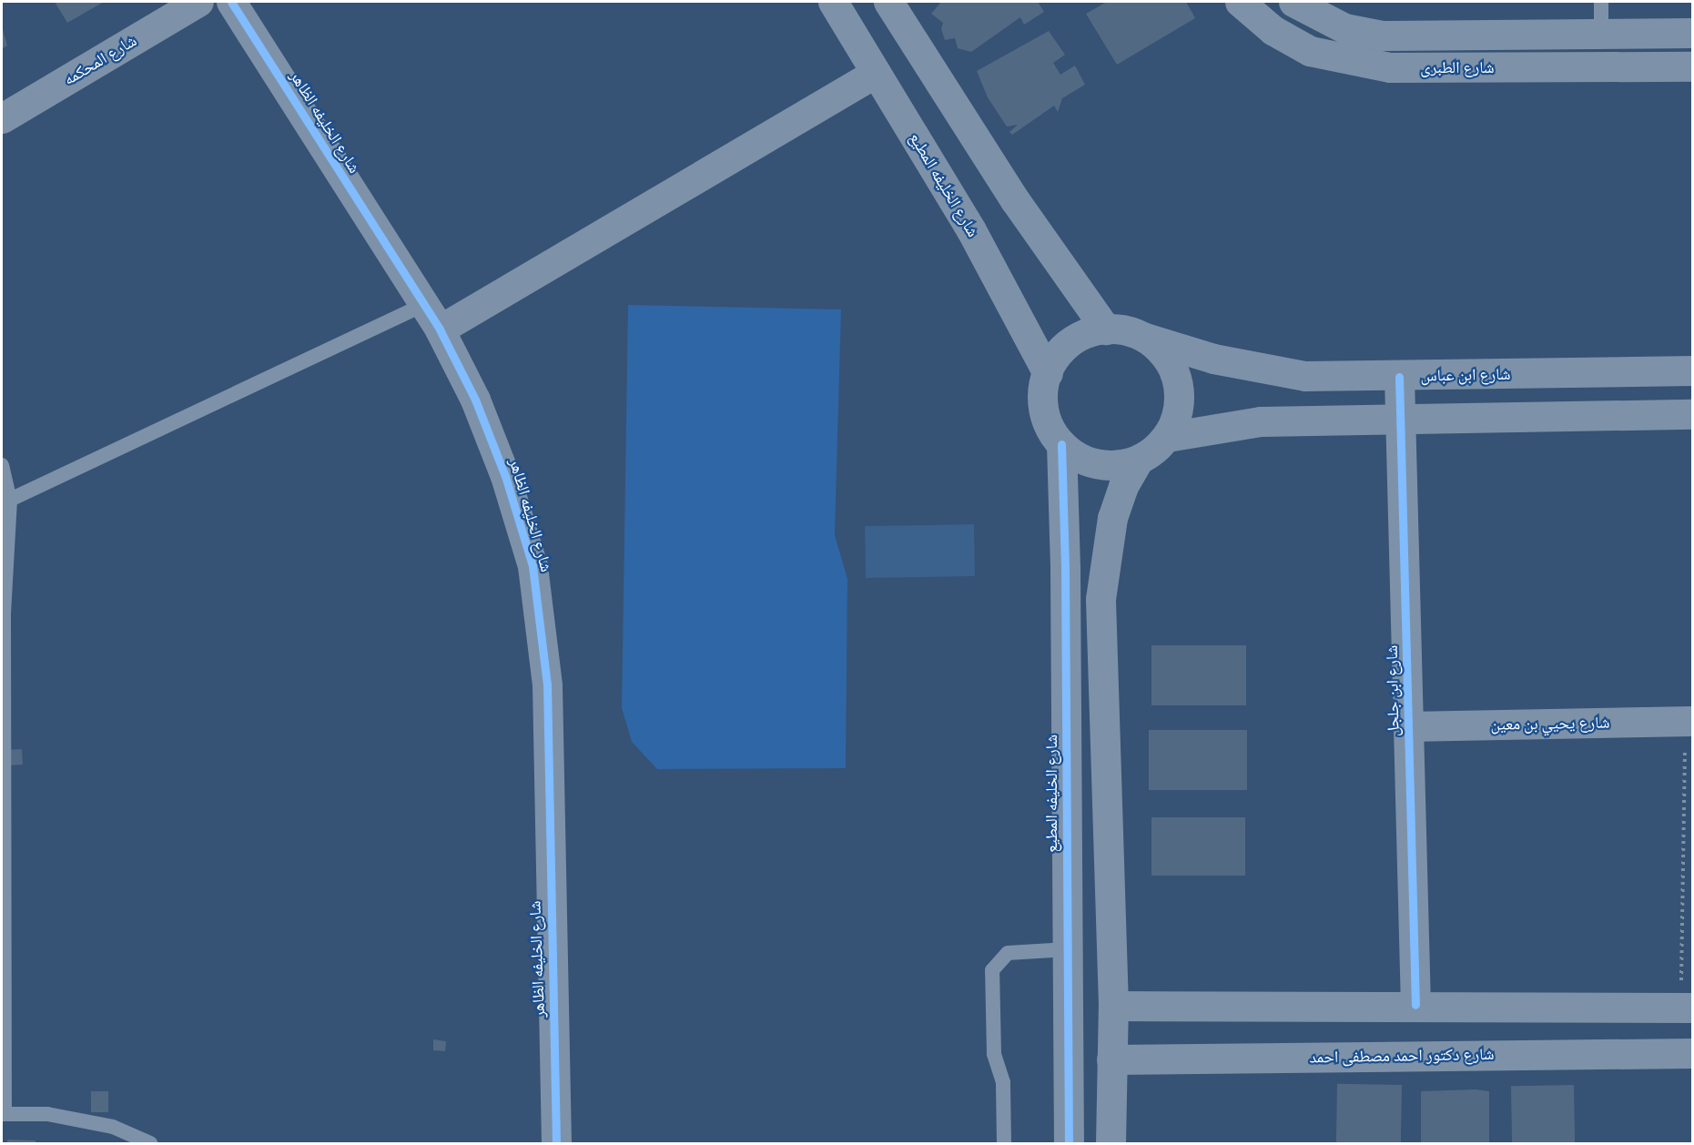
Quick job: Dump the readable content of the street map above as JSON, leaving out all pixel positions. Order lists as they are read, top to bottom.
{
  "streets": {
    "street": [
      "شارع المحكمه",
      "شارع الطبرى",
      "شارع الخليفه الظاهر",
      "شارع الخليفه المطيع",
      "شارع ابن عباس",
      "شارع ابن جلجل",
      "شارع يحيي بن معين",
      "شارع دكتور احمد مصطفى احمد"
    ]
  },
  "crossings": [
    ["شارع الخليفه المطيع", "شارع ابن عباس"],
    ["شارع ابن عباس", "شارع ابن جلجل"],
    ["شارع ابن جلجل", "شارع يحيي بن معين"]
  ]
}
